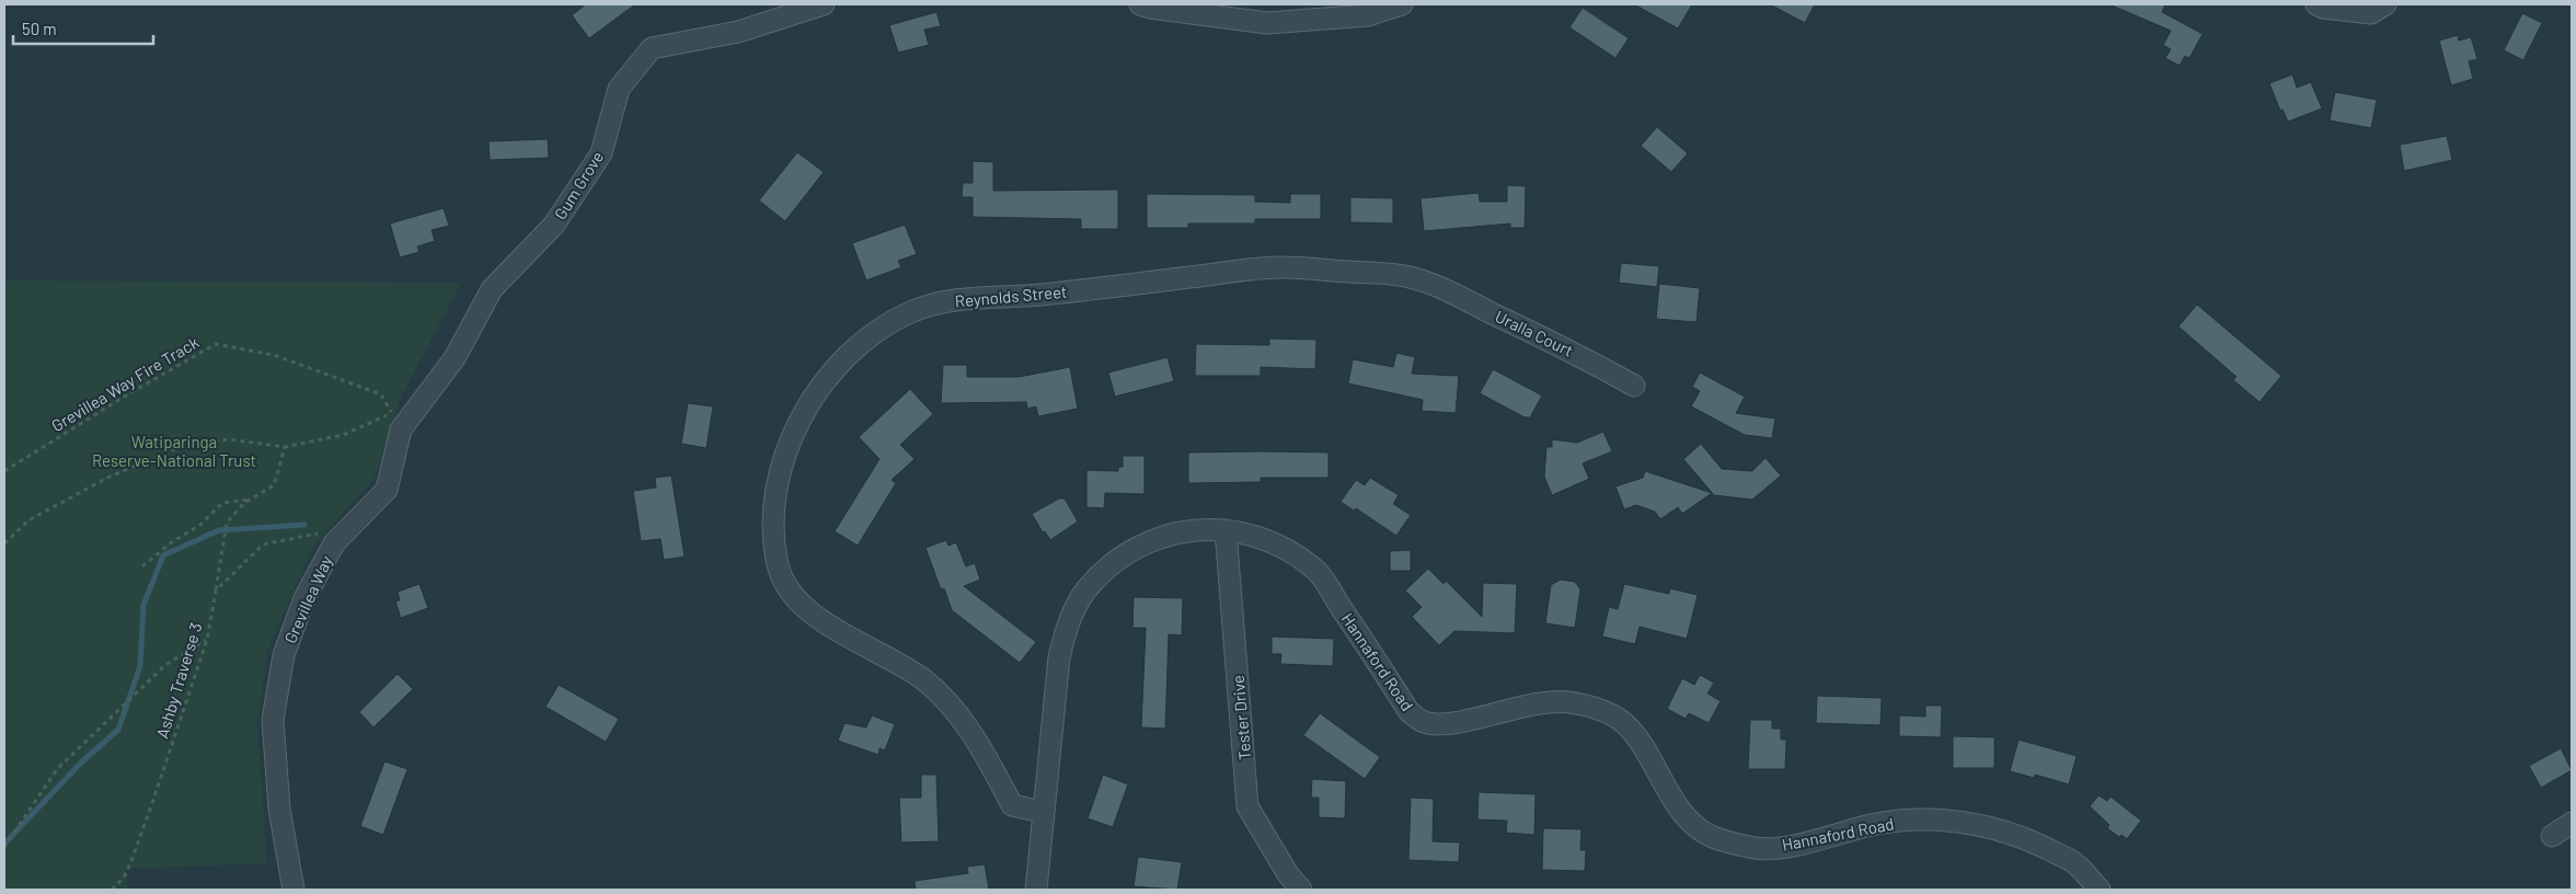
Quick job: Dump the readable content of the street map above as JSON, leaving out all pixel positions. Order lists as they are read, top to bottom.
{
  "streets": {
    "street": [
      "Gum Grove",
      "Reynolds Street",
      "Uralla Court",
      "Grevillea Way",
      "Hannaford Road",
      "Tester Drive"
    ],
    "path": ["Grevillea Way Fire Track", "Ashby Traverse 3"]
  },
  "crossings": [
    ["Gum Grove", "Grevillea Way Fire Track"],
    ["Gum Grove", "Grevillea Way"],
    ["Reynolds Street", "Uralla Court"],
    ["Reynolds Street", "Hannaford Road"],
    ["Grevillea Way Fire Track", "Grevillea Way"],
    ["Hannaford Road", "Tester Drive"]
  ],
  "parks": ["Watiparinga Reserve-National Trust"],
  "scale_bar": "50 m"
}
